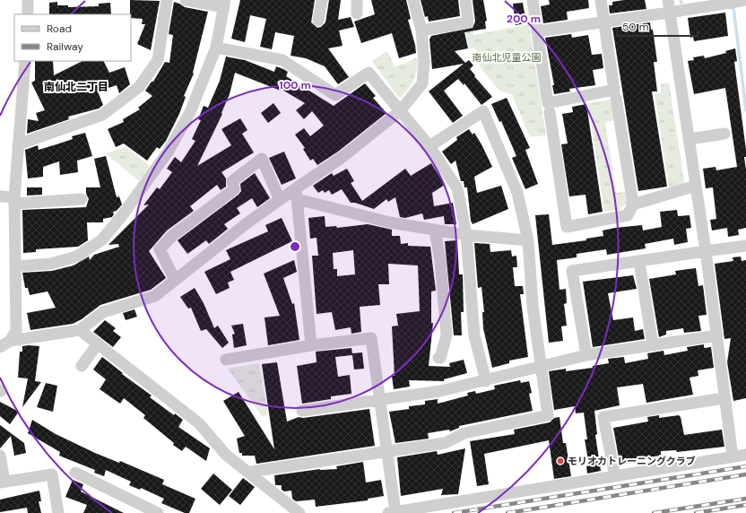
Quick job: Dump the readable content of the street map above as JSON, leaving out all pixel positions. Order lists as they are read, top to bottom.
{
  "districts": ["南仙北二丁目"],
  "parks": ["南仙北児童公園"],
  "places": ["モリオカトレーニングクラブ"],
  "legend": ["Road", "Railway"],
  "scale_bar": "50 m",
  "rings": ["200 m", "100 m"]
}
